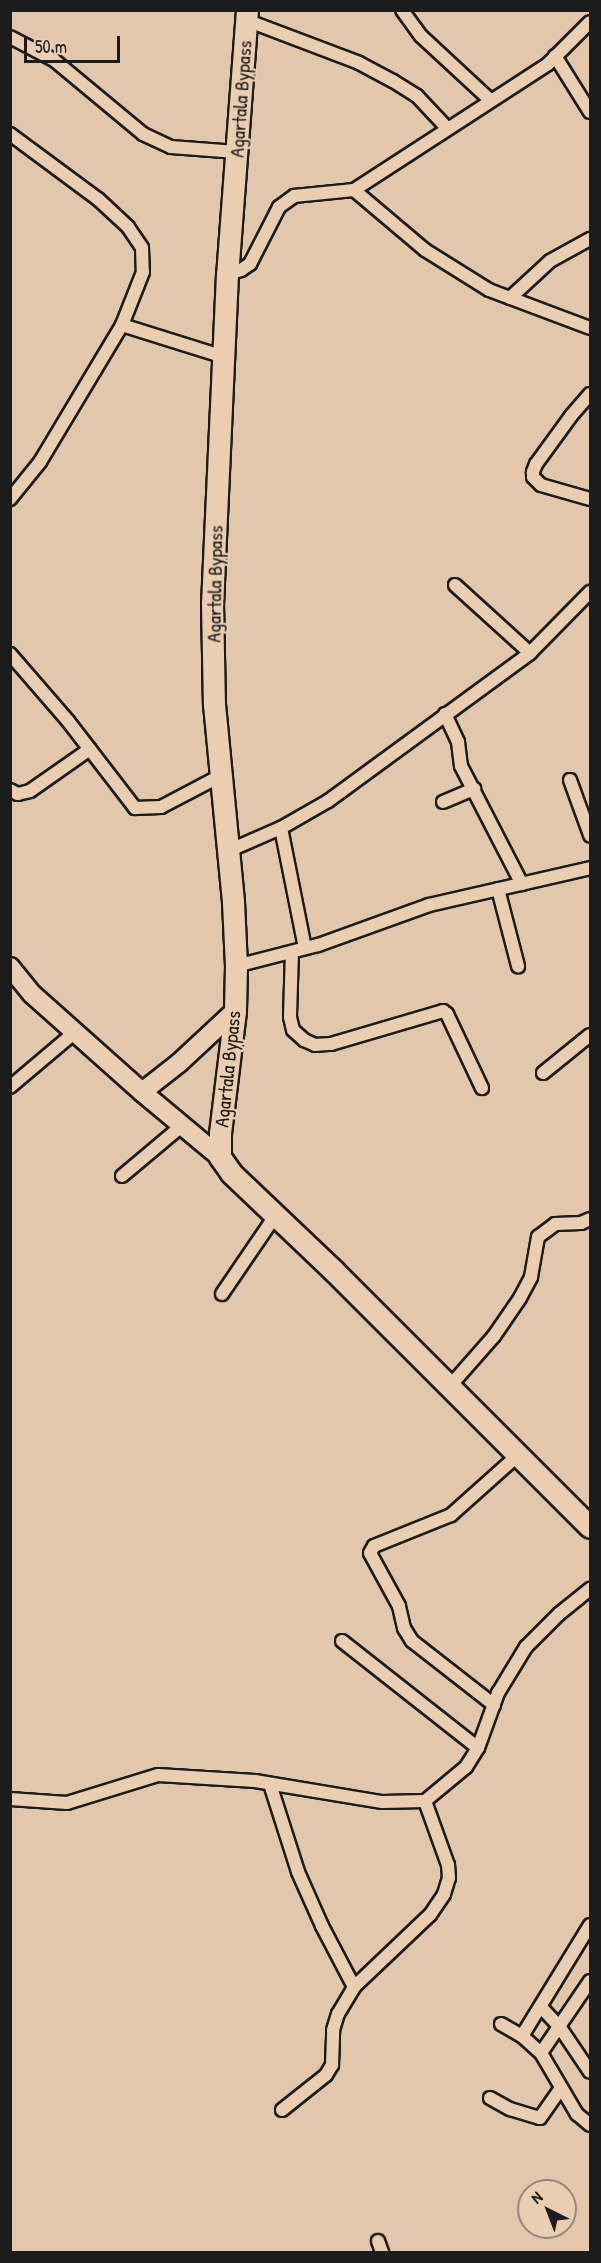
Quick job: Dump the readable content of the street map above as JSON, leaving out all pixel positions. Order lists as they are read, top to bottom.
{
  "streets": {
    "highway": ["Agartala Bypass"]
  },
  "scale_bar": "50 m",
  "north": "top left"
}
